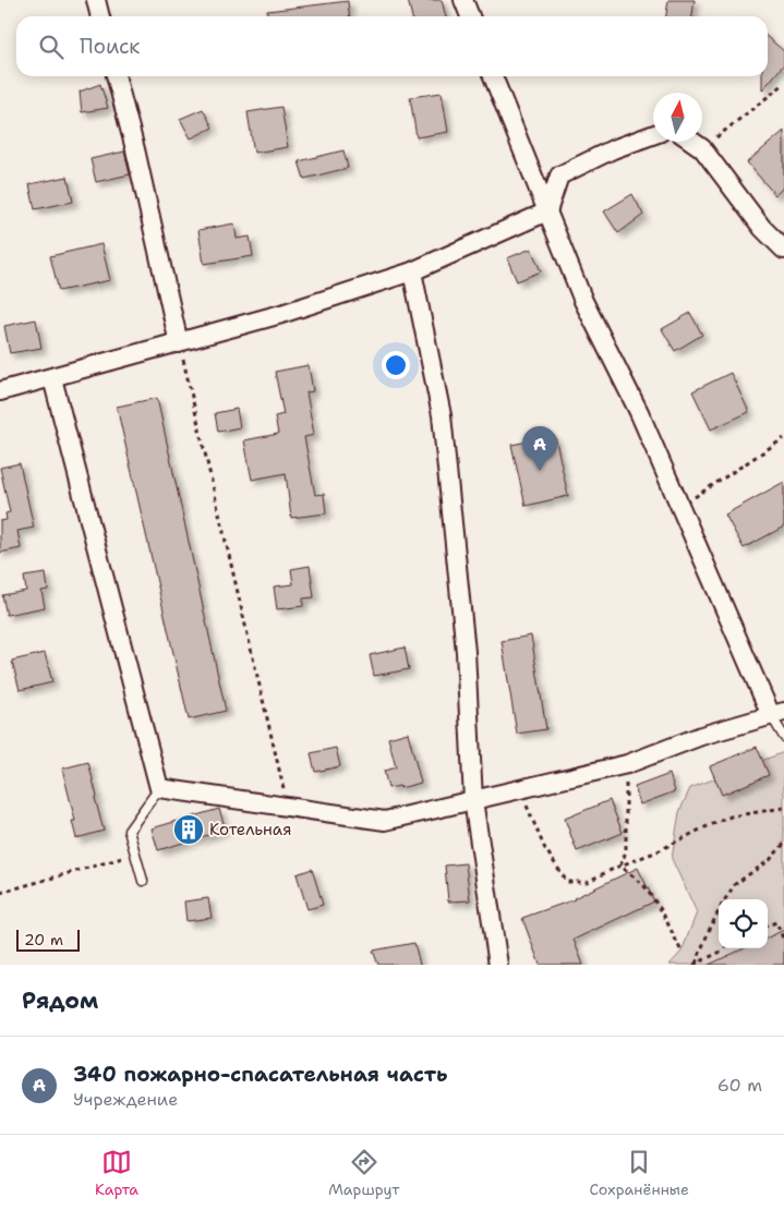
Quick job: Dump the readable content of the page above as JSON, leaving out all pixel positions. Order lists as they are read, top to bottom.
{
  "places": {
    "building": ["Котельная"]
  },
  "scale_bar": "20 m",
  "north": "top",
  "page": {
    "search": "Поиск",
    "pins": "A",
    "scale": "20 m",
    "heading": "Рядом",
    "list": [
      {
        "mark": "A",
        "name": "340 пожарно-спасательная часть",
        "note": "Учреждение",
        "value": "60 m"
      }
    ],
    "nav": ["Карта", "Маршрут", "Сохранённые"]
  }
}
